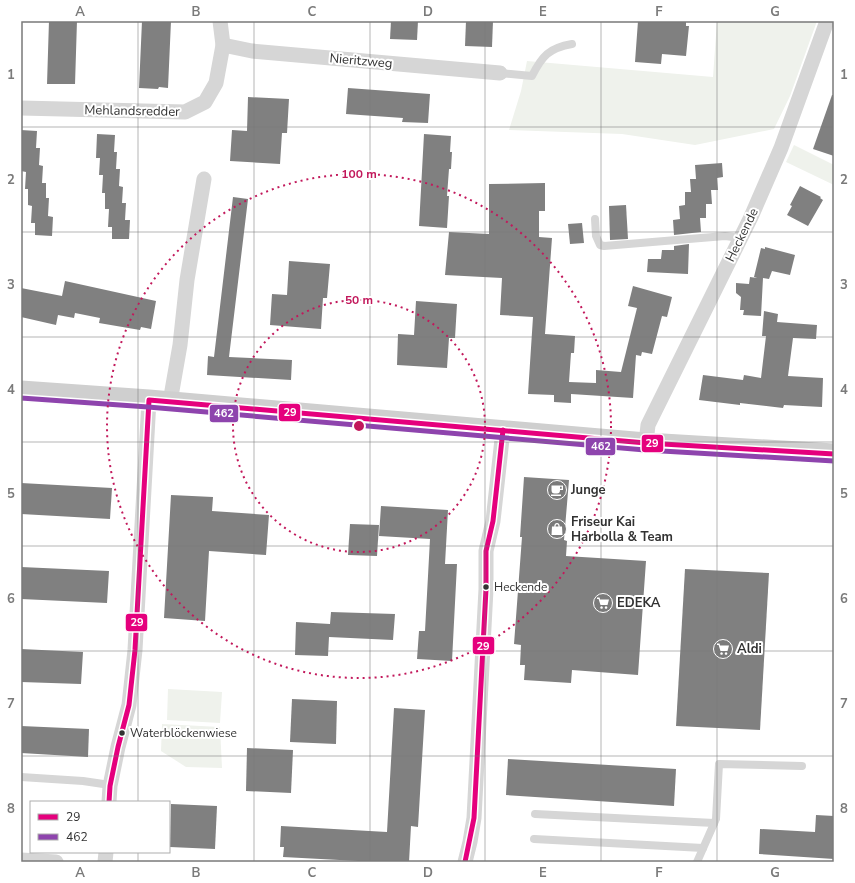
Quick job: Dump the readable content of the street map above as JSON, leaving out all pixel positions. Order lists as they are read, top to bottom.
{
  "streets": {
    "street": ["Nieritzweg", "Mehlandsredder", "Heckende"]
  },
  "crossings": [
    ["Nieritzweg", "Mehlandsredder"]
  ],
  "places": {
    "cafe": ["Junge"],
    "shop": ["Friseur Kai Harbolla & Team"],
    "other": ["Heckende", "Waterblöckenwiese"],
    "supermarket": ["EDEKA", "Aldi"]
  },
  "lines": ["transit line 462", "transit line 29"],
  "legend": ["29", "462"],
  "grid": {
    "columns": [
      "A",
      "B",
      "C",
      "D",
      "E",
      "F",
      "G"
    ],
    "rows": [
      "1",
      "2",
      "3",
      "4",
      "5",
      "6",
      "7",
      "8"
    ]
  },
  "rings": ["100 m", "50 m"]
}
